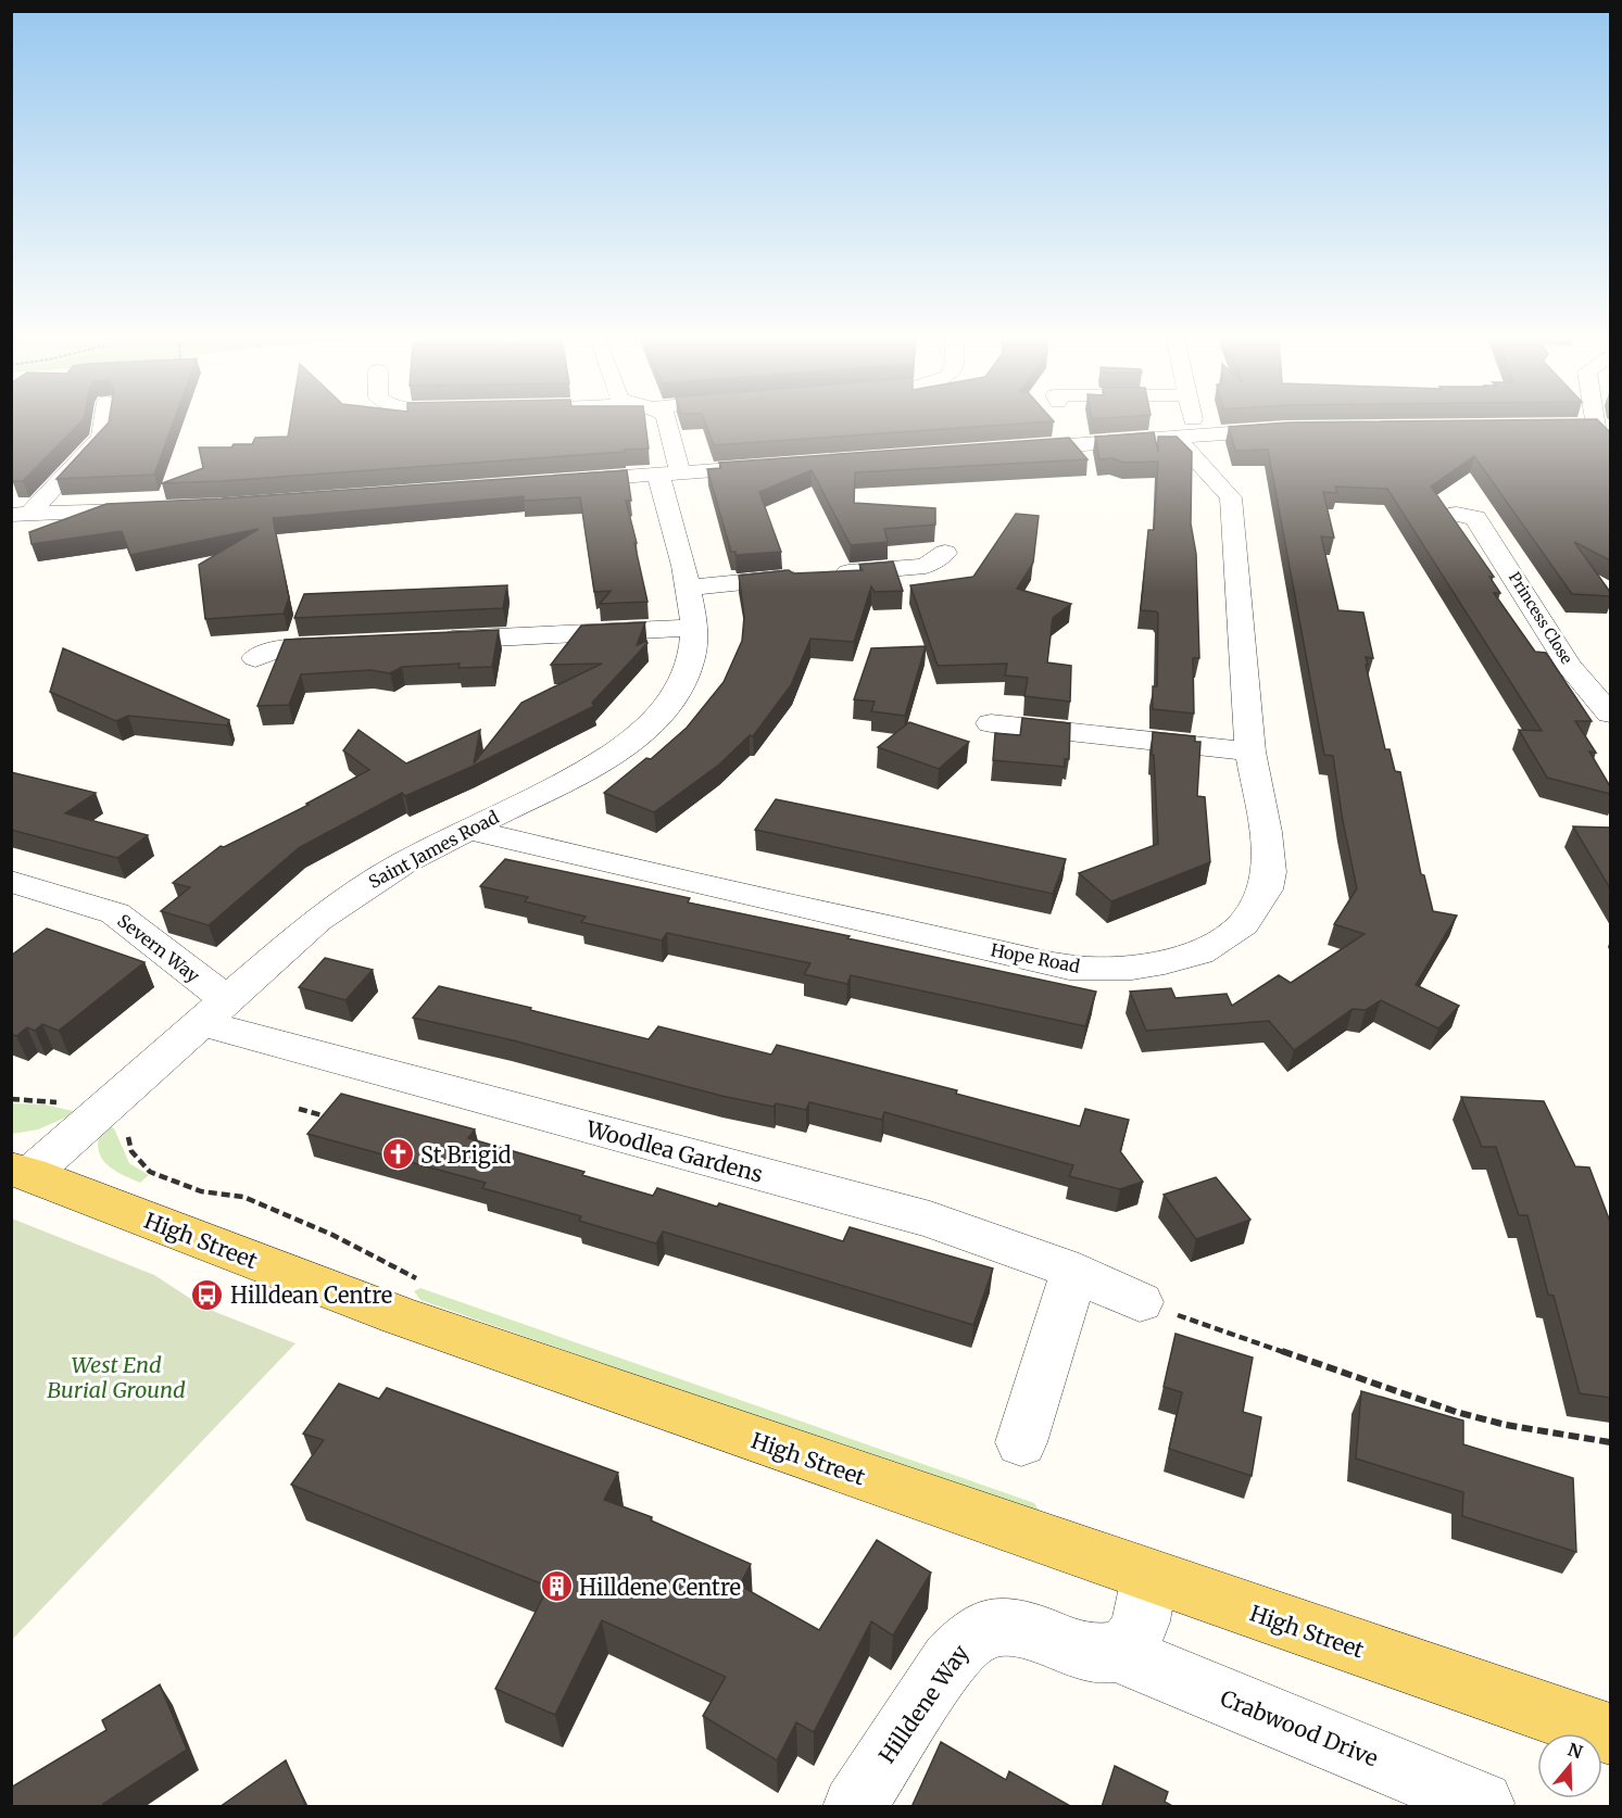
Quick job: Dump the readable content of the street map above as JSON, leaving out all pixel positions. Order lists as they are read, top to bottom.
{
  "streets": {
    "main road": ["High Street"],
    "street": [
      "Princess Close",
      "Saint James Road",
      "Severn Way",
      "Hope Road",
      "Woodlea Gardens",
      "Hilldene Way",
      "Crabwood Drive"
    ]
  },
  "crossings": [
    ["Saint James Road", "Severn Way"],
    ["Saint James Road", "Hope Road"],
    ["Saint James Road", "Woodlea Gardens"],
    ["Saint James Road", "High Street"],
    ["Severn Way", "Woodlea Gardens"],
    ["Hilldene Way", "Crabwood Drive"]
  ],
  "parks": ["West End Burial Ground"],
  "places": {
    "church": ["St Brigid"],
    "bus stop": ["Hilldean Centre"],
    "building": ["Hilldene Centre"]
  },
  "north": "top"
}
